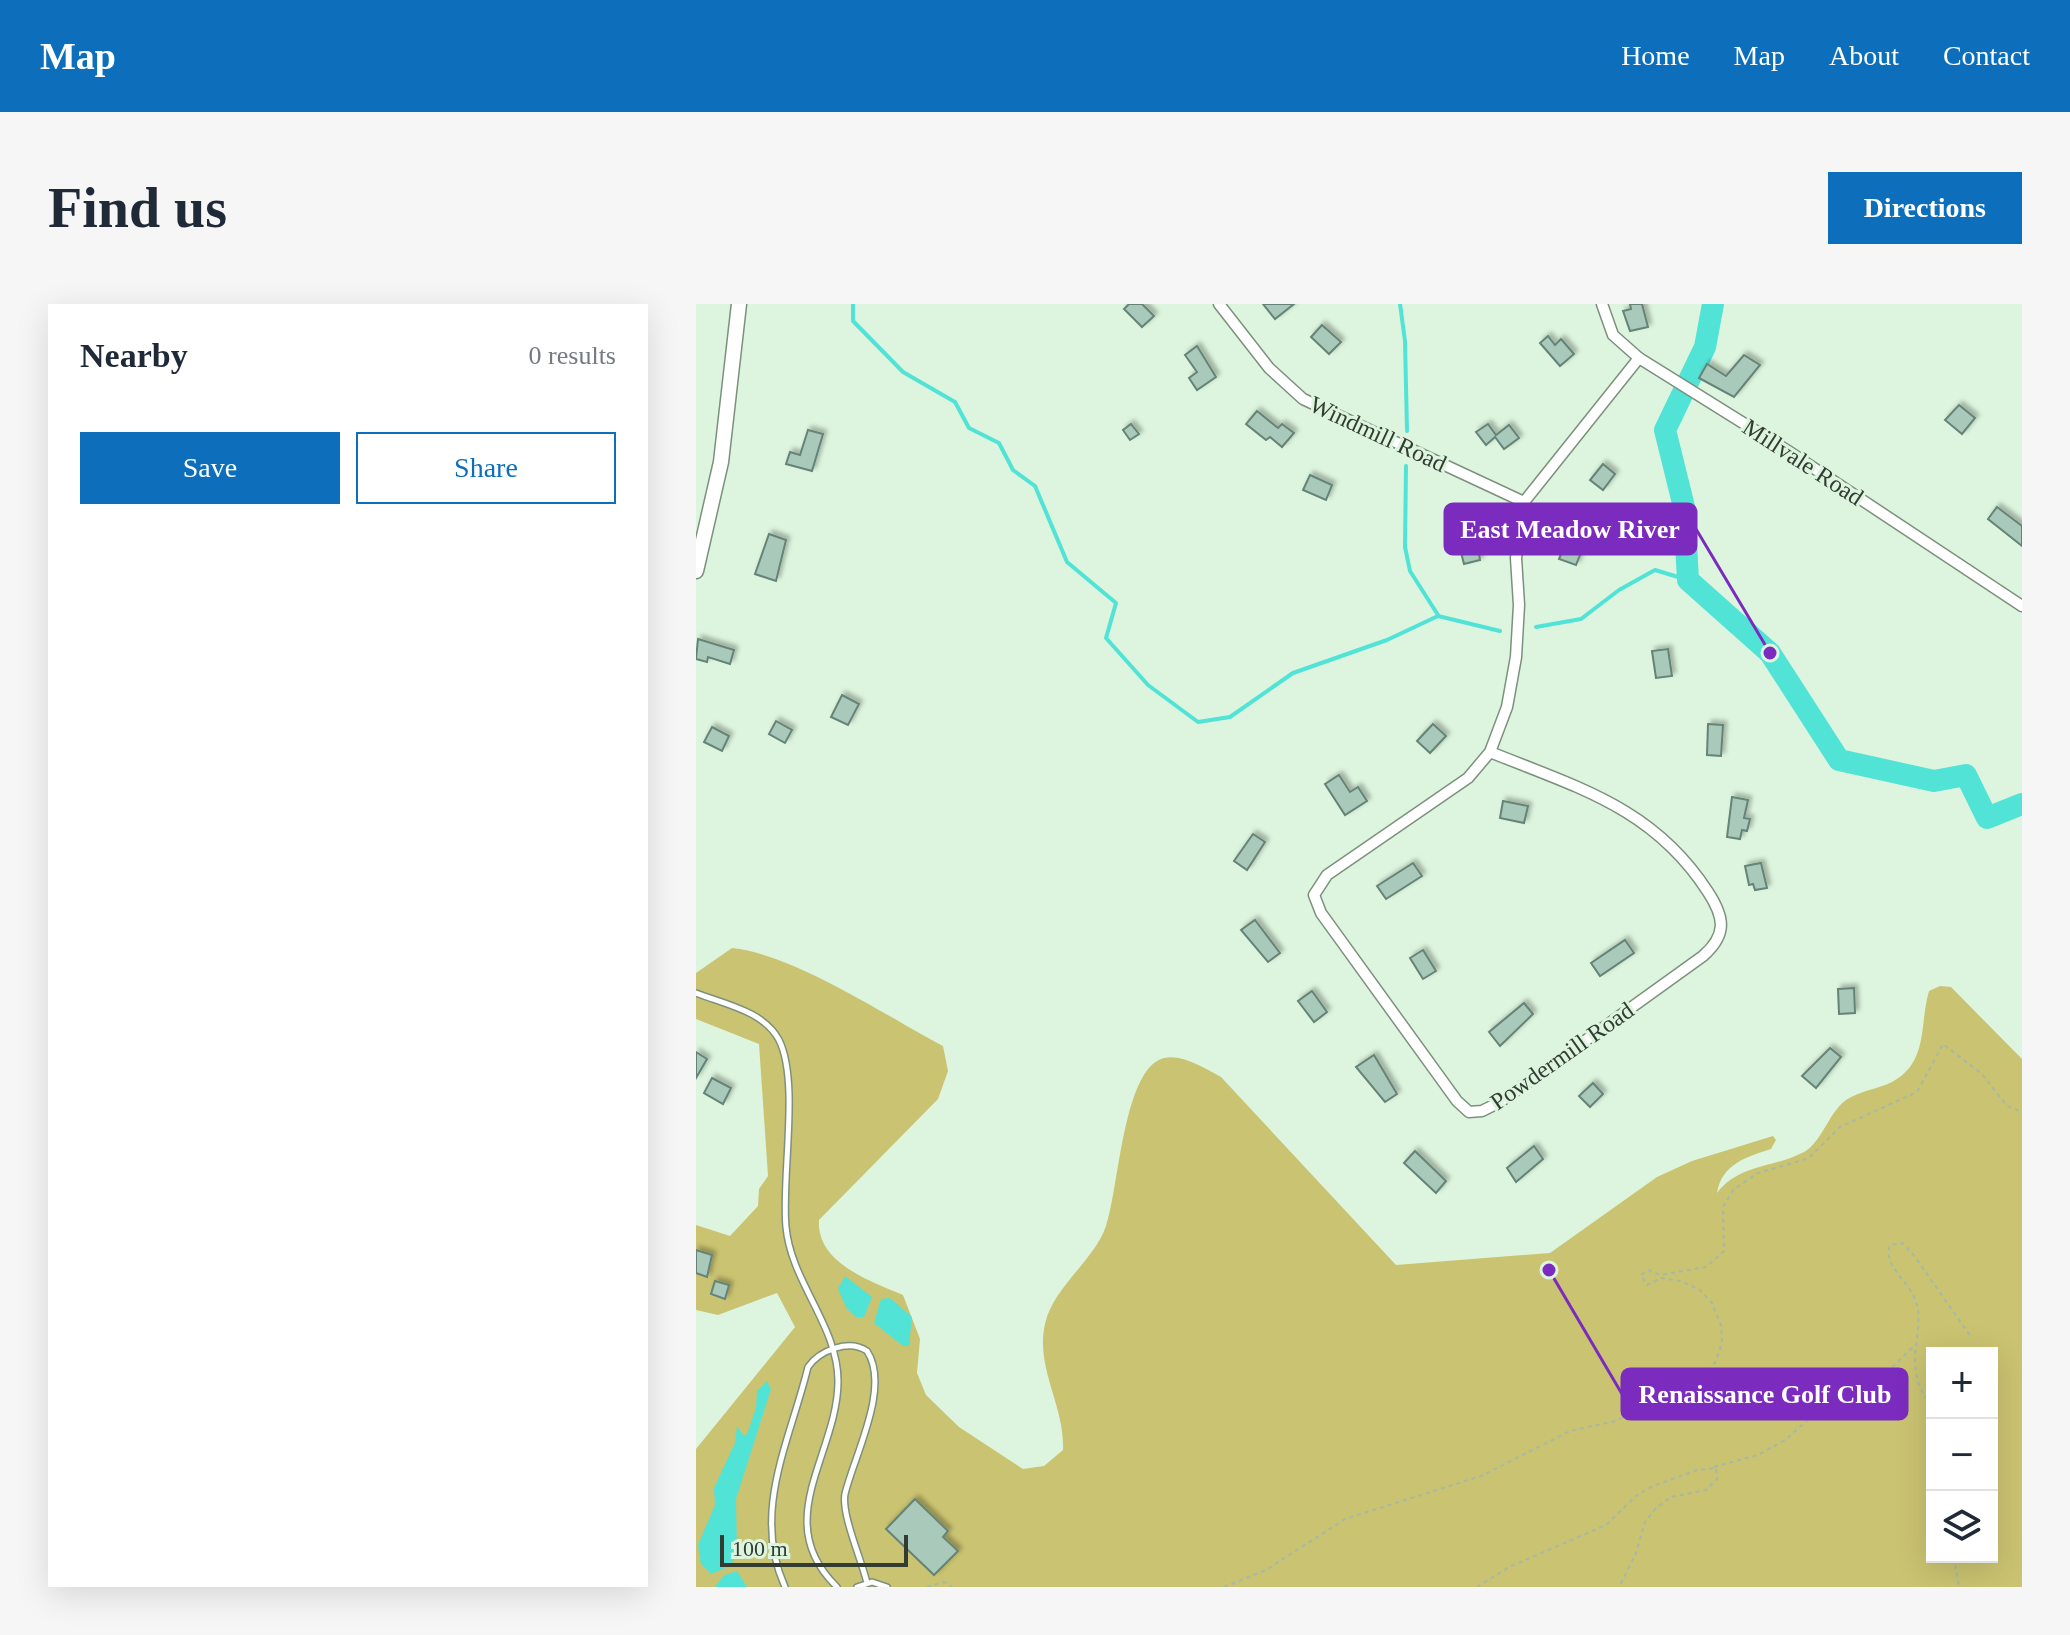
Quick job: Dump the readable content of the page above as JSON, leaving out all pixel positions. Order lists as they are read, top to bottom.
{
  "streets": {
    "street": ["Windmill Road", "Millvale Road", "Powdermill Road"]
  },
  "crossings": [
    ["Windmill Road", "Powdermill Road"]
  ],
  "places": ["East Meadow River", "Renaissance Golf Club"],
  "scale_bar": "100 m",
  "page": {
    "header": "Map",
    "nav": [
      "Home",
      "Map",
      "About",
      "Contact"
    ],
    "buttons": [
      "Directions",
      ["Save", "Share"]
    ],
    "title": "Find us",
    "heading": ["Nearby", "0 results"],
    "map_buttons": ["+", "−"],
    "scale": "100 m"
  }
}
